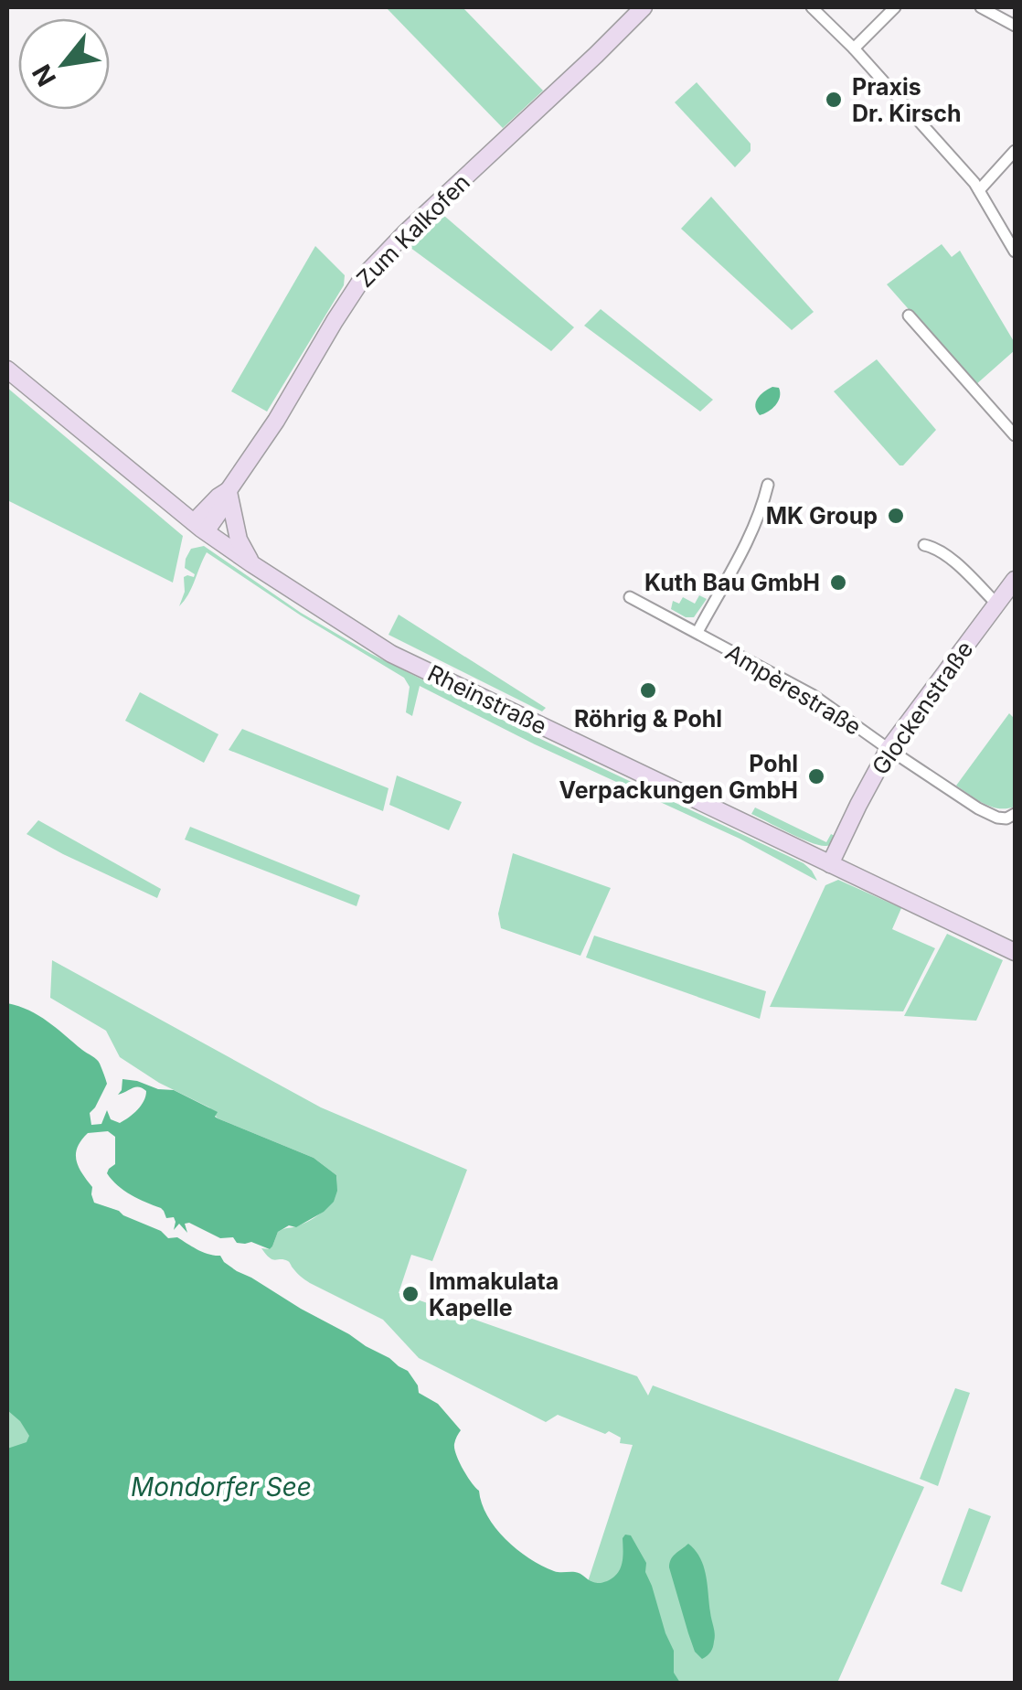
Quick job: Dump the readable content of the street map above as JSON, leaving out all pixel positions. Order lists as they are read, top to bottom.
{
  "streets": {
    "main road": ["Zum Kalkofen", "Rheinstraße", "Glockenstraße"],
    "street": ["Ampèrestraße"]
  },
  "crossings": [
    ["Zum Kalkofen", "Rheinstraße"],
    ["Ampèrestraße", "Glockenstraße"],
    ["Rheinstraße", "Glockenstraße"]
  ],
  "water": ["Mondorfer See"],
  "places": [
    "Praxis Dr. Kirsch",
    "MK Group",
    "Kuth Bau GmbH",
    "Röhrig & Pohl",
    "Pohl Verpackungen GmbH",
    "Immakulata Kapelle"
  ],
  "north": "bottom left"
}
